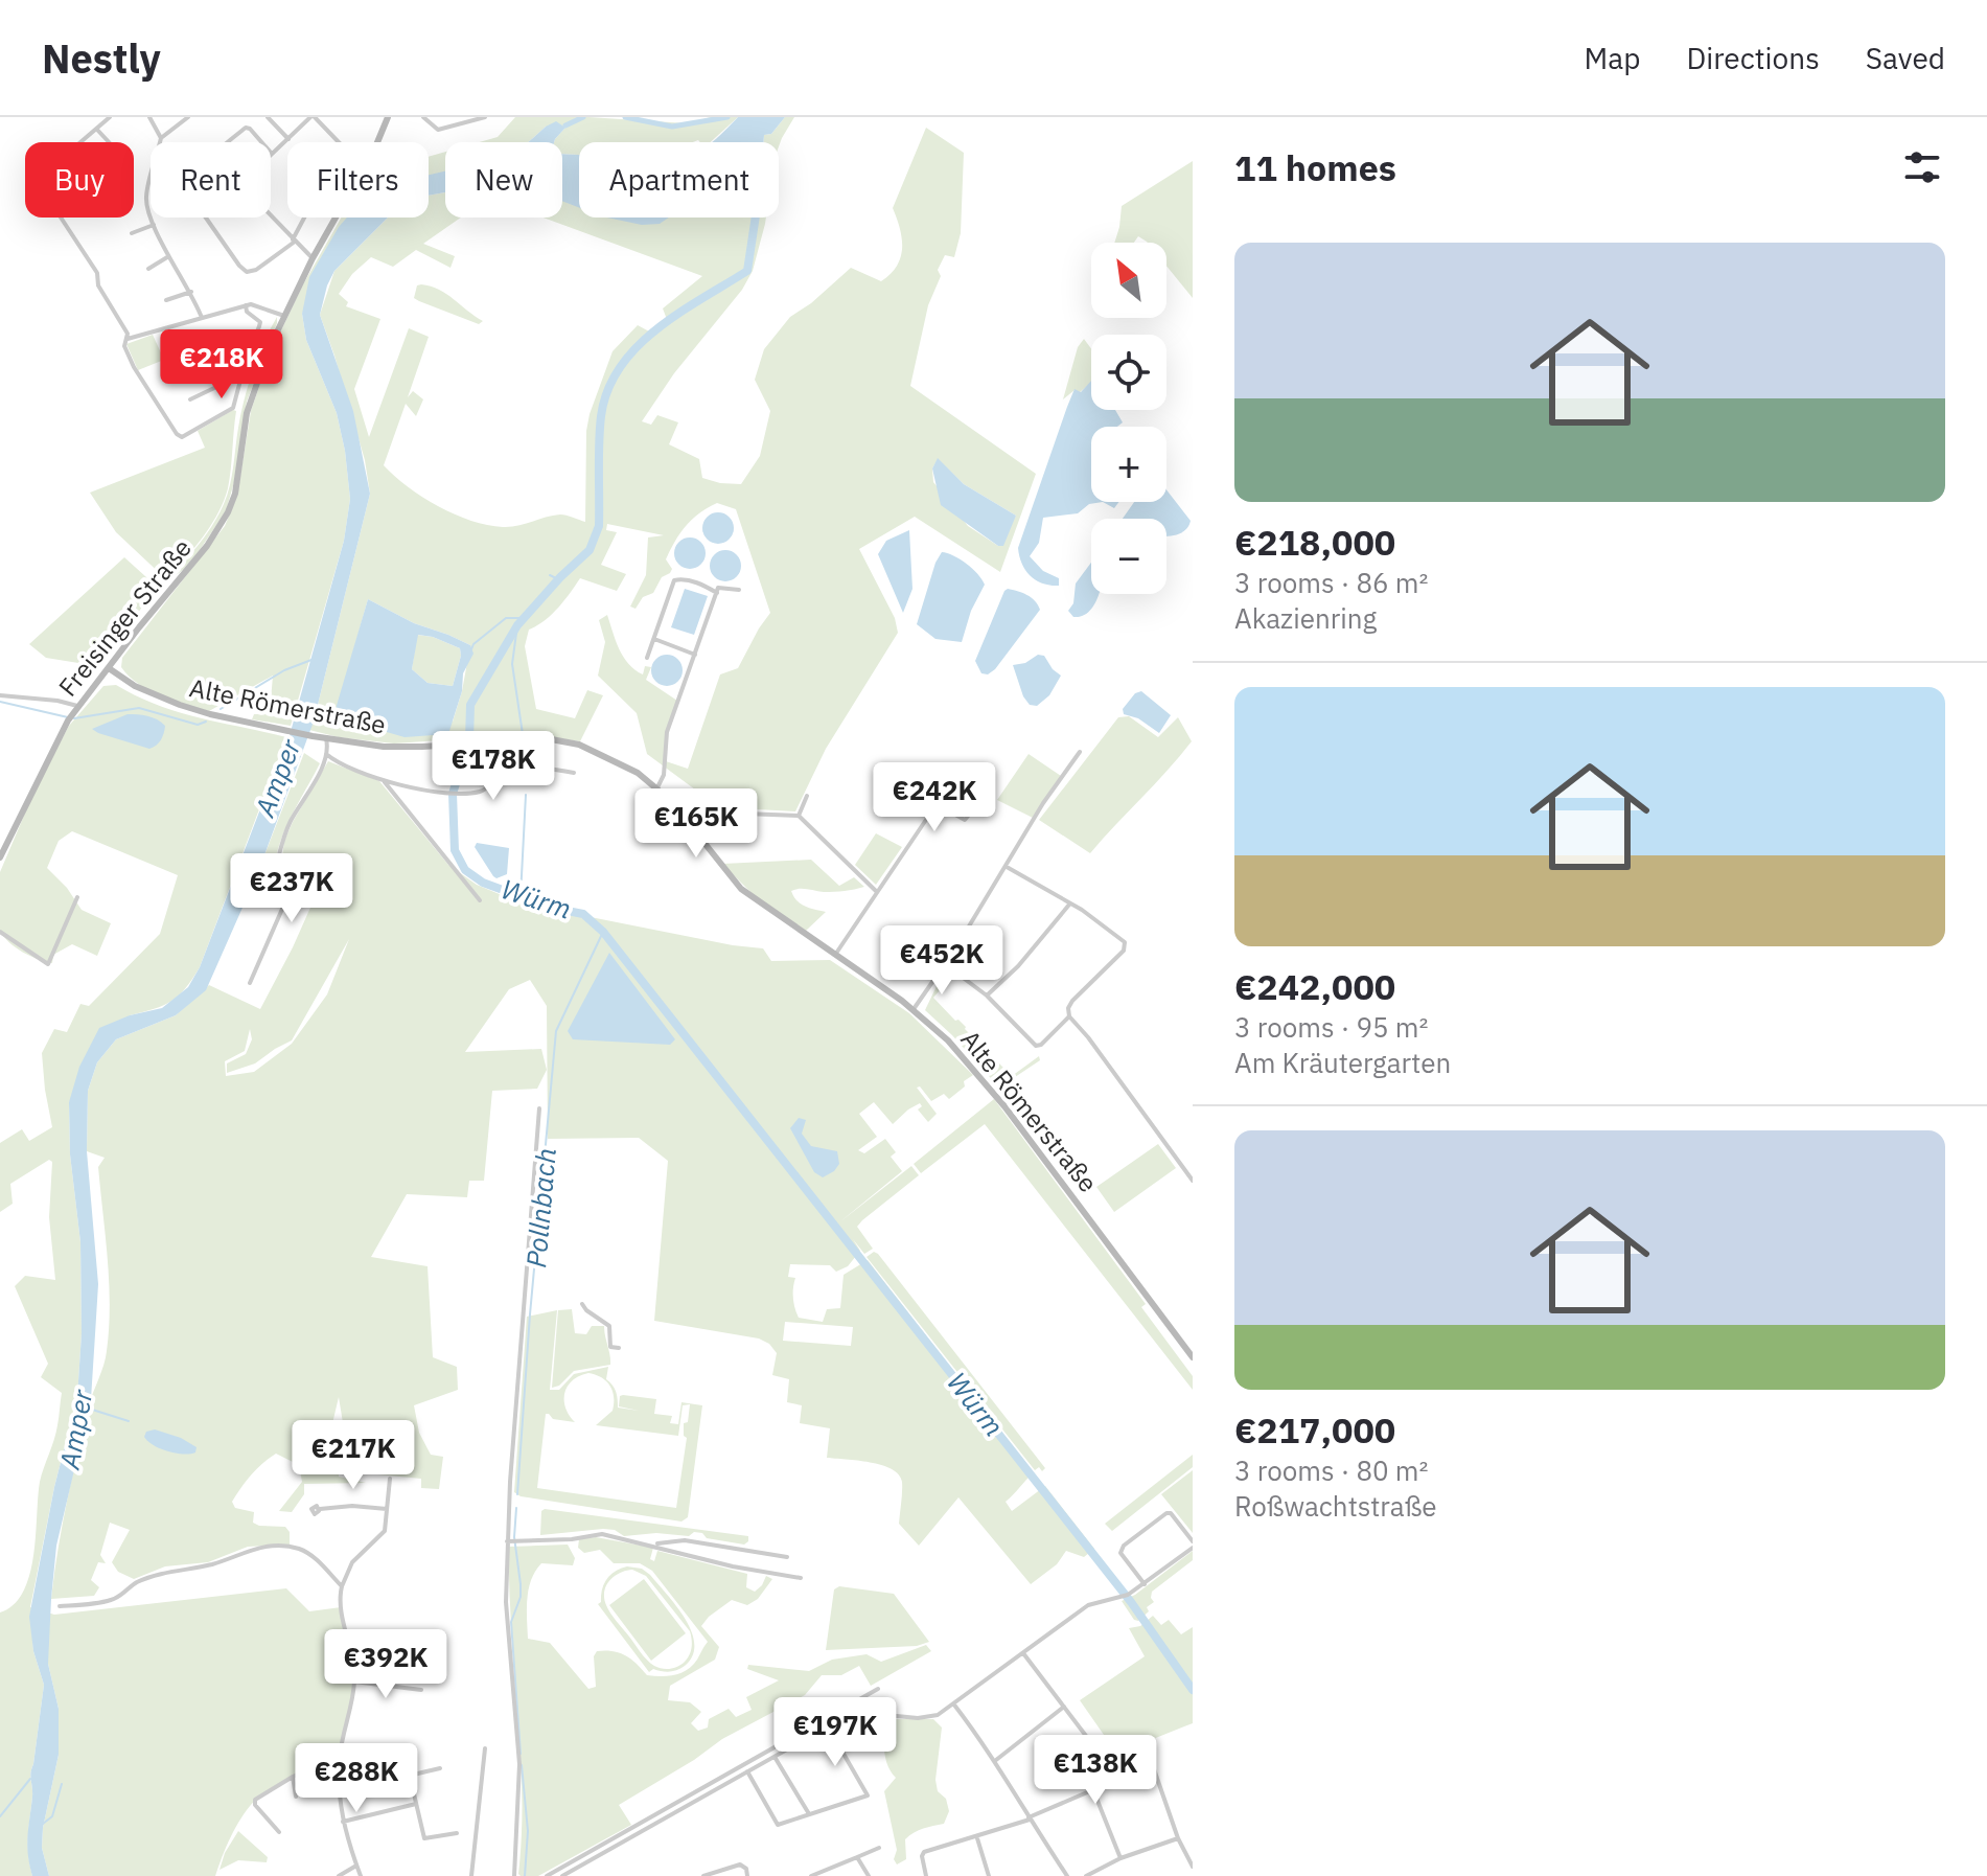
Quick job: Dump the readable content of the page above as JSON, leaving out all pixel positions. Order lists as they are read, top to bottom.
{
  "streets": {
    "main road": ["Freisinger Straße", "Alte Römerstraße"]
  },
  "crossings": [
    ["Freisinger Straße", "Alte Römerstraße"]
  ],
  "water": ["Amper", "Würm", "Pollnbach"],
  "north": "top left",
  "page": {
    "header": "Nestly",
    "nav": ["Map", "Directions", "Saved"],
    "heading": "11 homes",
    "chip": [
      "Buy",
      "Rent",
      "Filters",
      "New",
      "Apartment"
    ],
    "list": [
      {
        "name": "€218,000",
        "note": "3 rooms · 86 m² · Akazienring"
      },
      {
        "name": "€242,000",
        "note": "3 rooms · 95 m² · Am Kräutergarten"
      },
      {
        "name": "€217,000",
        "note": "3 rooms · 80 m² · Roßwachtstraße"
      }
    ],
    "map_buttons": ["+", "−"],
    "price": [
      "€218K",
      "€178K",
      "€242K",
      "€165K",
      "€237K",
      "€452K",
      "€217K",
      "€392K",
      "€197K",
      "€138K",
      "€288K"
    ]
  }
}
